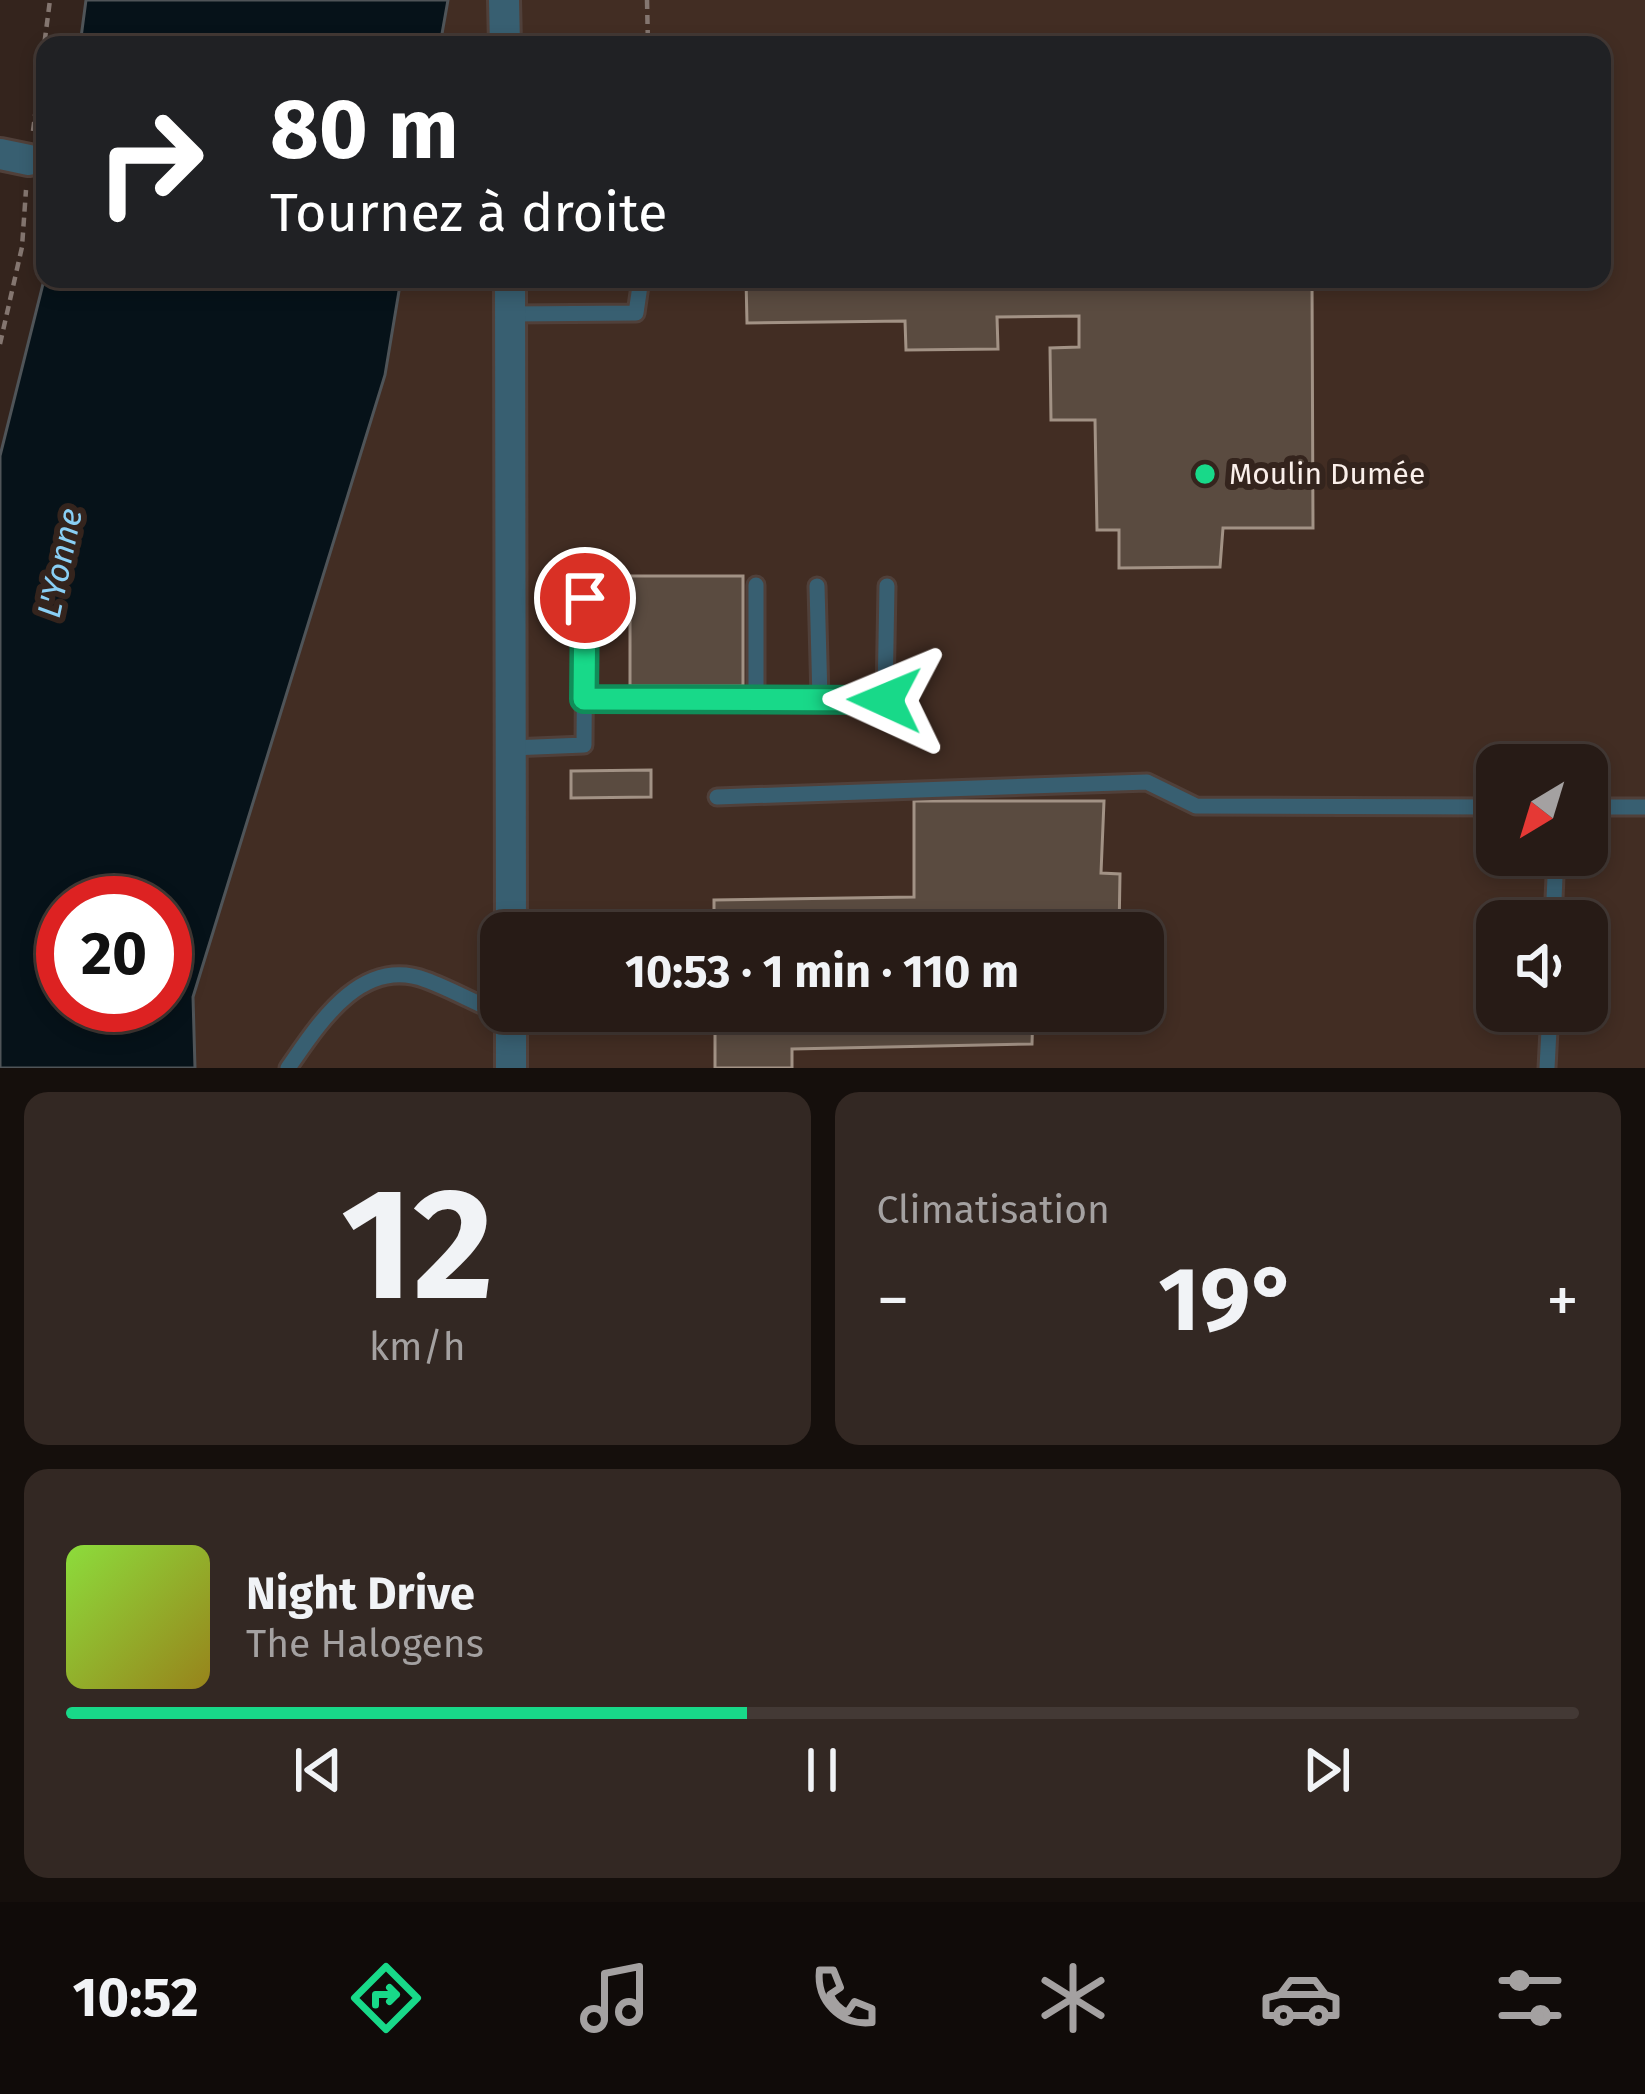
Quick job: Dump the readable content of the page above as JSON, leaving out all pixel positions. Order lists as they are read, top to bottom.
{
  "water": ["L'Yonne"],
  "places": ["Moulin Dumée"],
  "north": "bottom left",
  "page": {
    "turn": ["80 m", "Tournez à droite"],
    "limit": "20",
    "trip": "10:53 · 1 min · 110 m",
    "tile": [
      ["12", "km/h"],
      "Climatisation"
    ],
    "heat": ["−", "19°", "+"],
    "song": ["Night Drive", "The Halogens"],
    "tabs": "10:52"
  }
}
